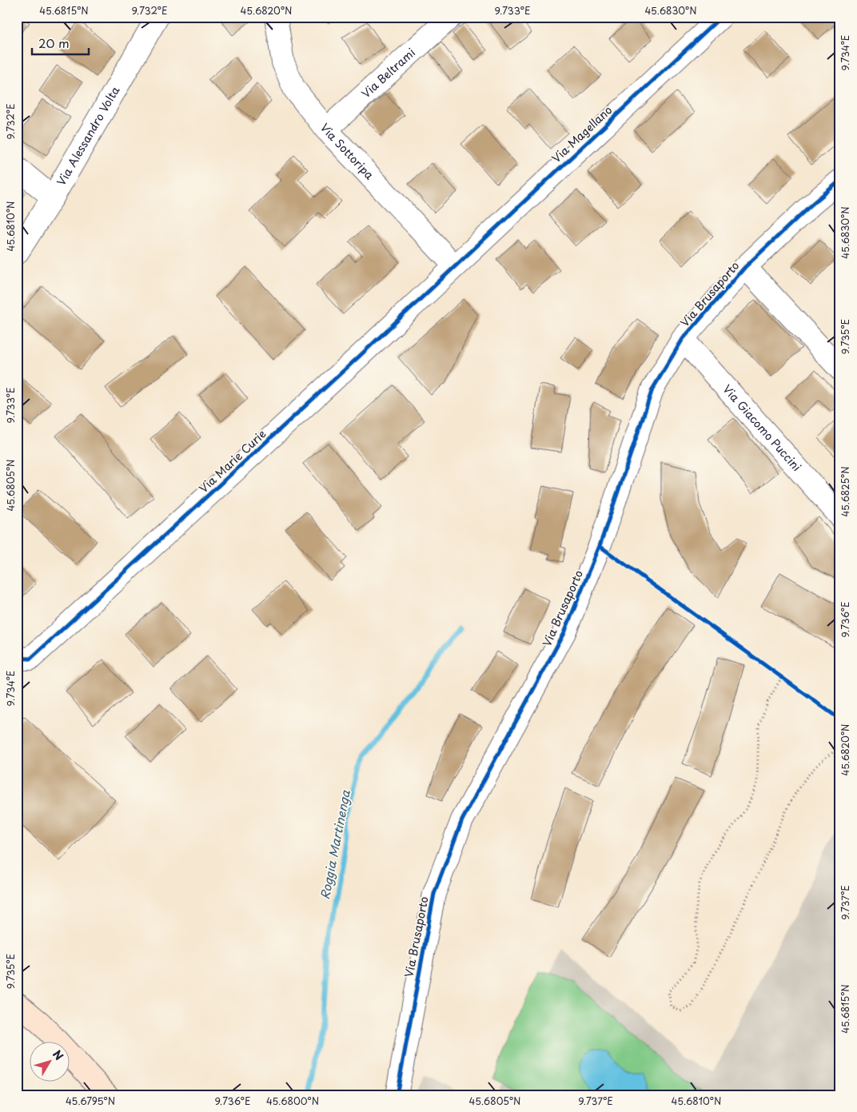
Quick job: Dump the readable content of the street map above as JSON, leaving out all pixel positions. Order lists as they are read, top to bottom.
{
  "streets": {
    "street": [
      "Via Beltrami",
      "Via Magellano",
      "Via Alessandro Volta",
      "Via Sottoripa",
      "Via Brusaporto",
      "Via Giacomo Puccini",
      "Via Marie Curie"
    ]
  },
  "crossings": [
    ["Via Beltrami", "Via Sottoripa"],
    ["Via Magellano", "Via Sottoripa"],
    ["Via Magellano", "Via Marie Curie"],
    ["Via Sottoripa", "Via Marie Curie"],
    ["Via Brusaporto", "Via Giacomo Puccini"]
  ],
  "water": ["Roggia Martinenga"],
  "scale_bar": "20 m",
  "north": "top right",
  "coordinates": [
    "45.6815°N",
    "9.732°E",
    "45.6820°N",
    "9.733°E",
    "45.6830°N",
    "9.734°E",
    "45.6810°N",
    "9.735°E",
    "45.6805°N",
    "45.6825°N",
    "9.736°E",
    "9.737°E",
    "45.6795°N",
    "45.6800°N"
  ]
}
